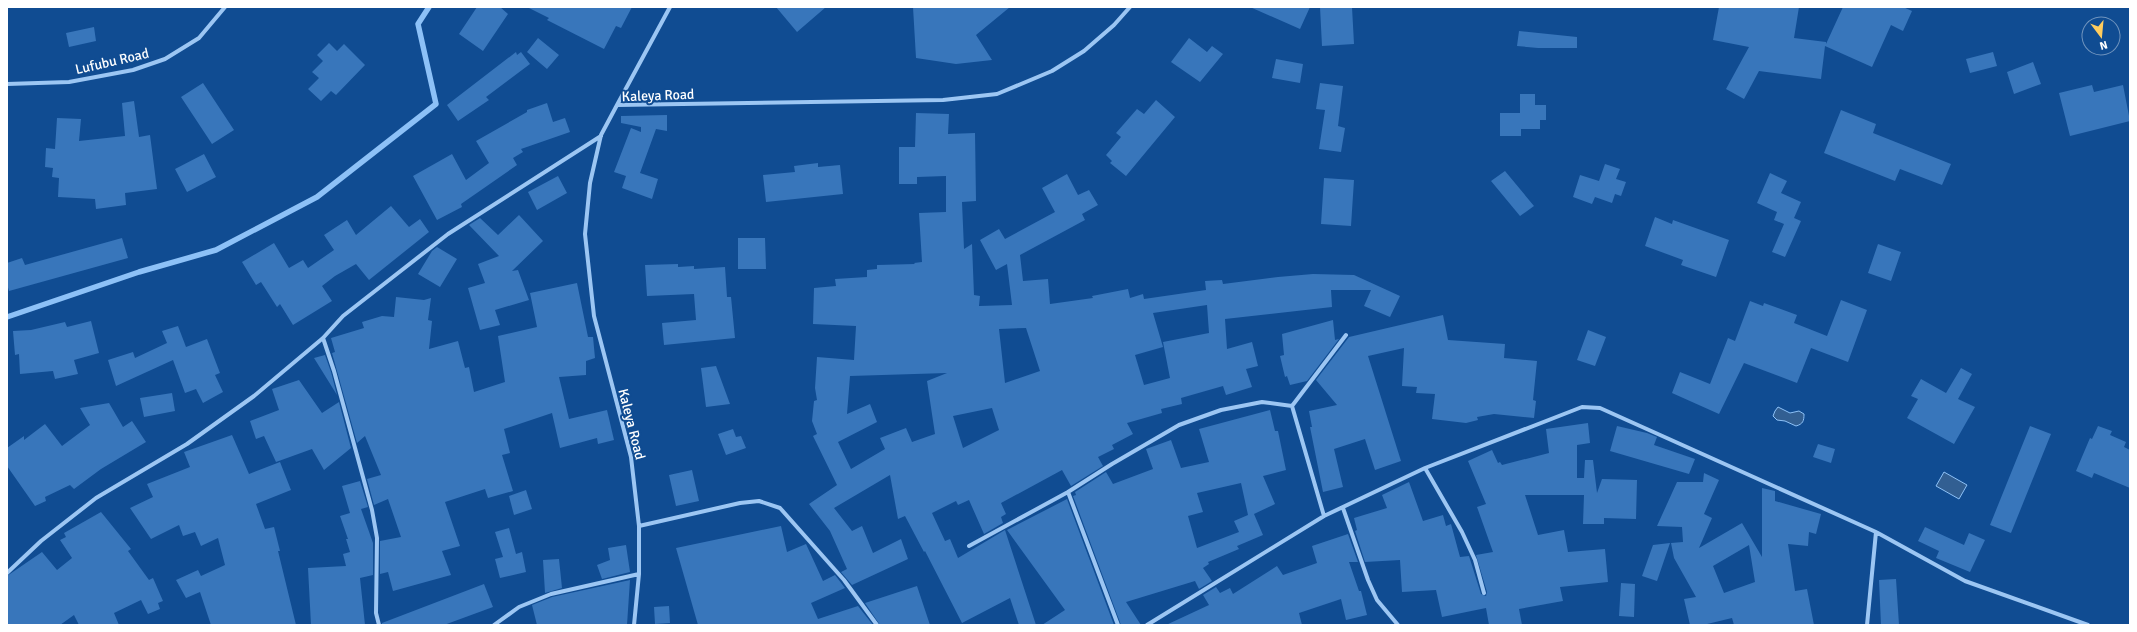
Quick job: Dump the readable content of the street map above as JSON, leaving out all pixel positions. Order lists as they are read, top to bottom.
{
  "streets": {
    "street": ["Lufubu Road", "Kaleya Road"]
  },
  "north": "bottom"
}
